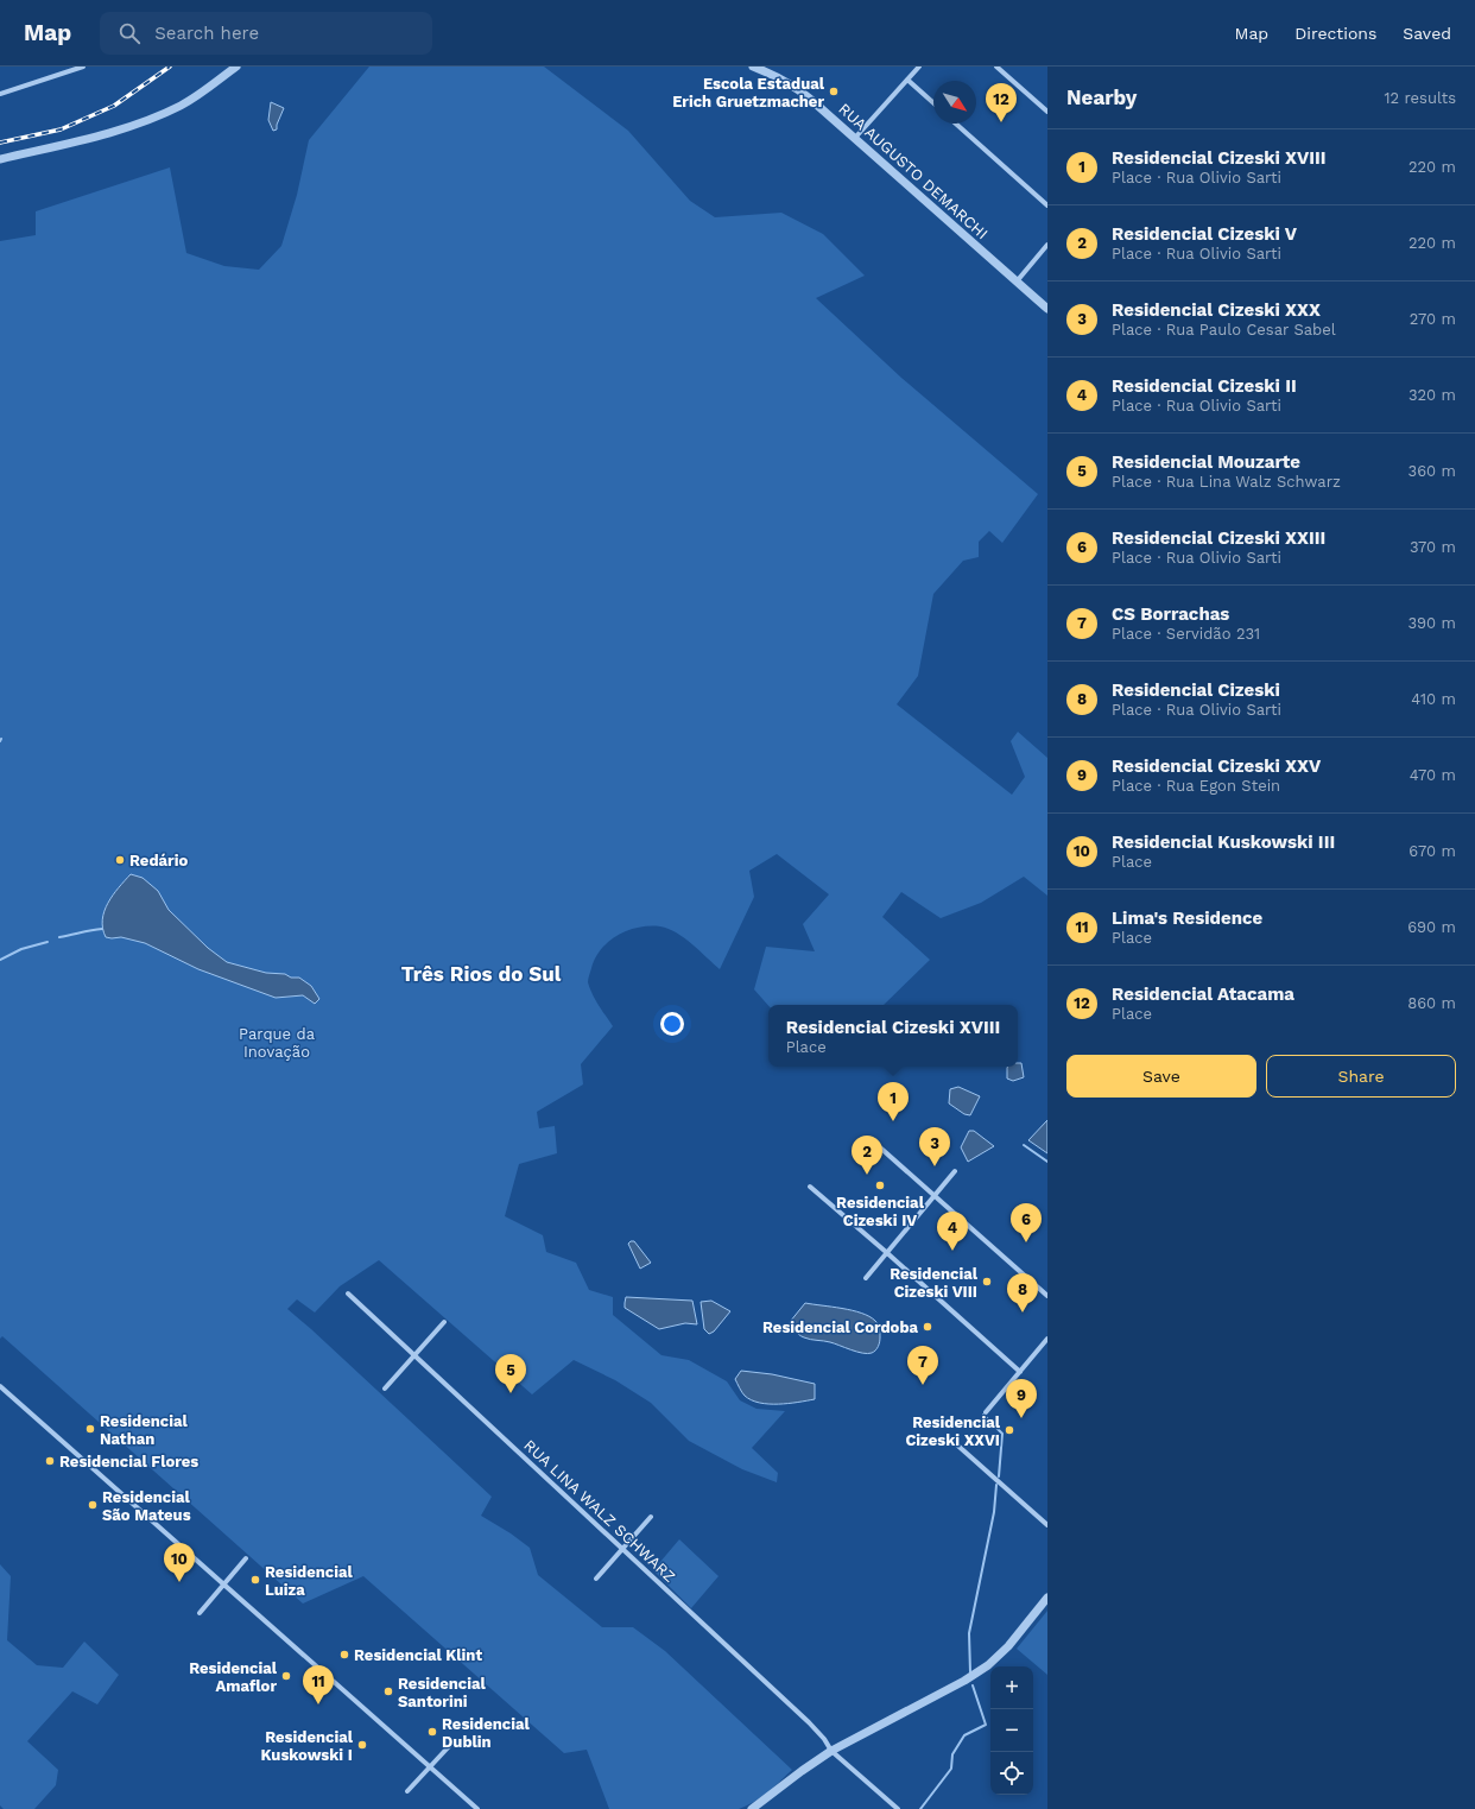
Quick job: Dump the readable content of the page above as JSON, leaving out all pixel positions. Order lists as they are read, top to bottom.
{
  "streets": {
    "street": ["RUA AUGUSTO DEMARCHI", "RUA LINA WALZ SCHWARZ"]
  },
  "districts": ["Três Rios do Sul"],
  "parks": ["Parque da Inovação"],
  "places": [
    "Escola Estadual Erich Gruetzmacher",
    "Redário",
    "Residencial Cizeski IV",
    "Residencial Cizeski VIII",
    "Residencial Cordoba",
    "Residencial Nathan",
    "Residencial Cizeski XXVI",
    "Residencial Flores",
    "Residencial São Mateus",
    "Residencial Luiza",
    "Residencial Klint",
    "Residencial Amaflor",
    "Residencial Santorini",
    "Residencial Dublin",
    "Residencial Kuskowski I"
  ],
  "north": "bottom right",
  "page": {
    "header": "Map",
    "search": "Search here",
    "nav": ["Map", "Directions", "Saved"],
    "heading": ["Nearby", "12 results"],
    "pins": [
      "12",
      "1",
      "3",
      "2",
      "6",
      "4",
      "8",
      "7",
      "5",
      "9",
      "10",
      "11"
    ],
    "list": [
      {
        "mark": "1",
        "name": "Residencial Cizeski XVIII",
        "note": "Place · Rua Olivio Sarti",
        "value": "220 m"
      },
      {
        "mark": "2",
        "name": "Residencial Cizeski V",
        "note": "Place · Rua Olivio Sarti",
        "value": "220 m"
      },
      {
        "mark": "3",
        "name": "Residencial Cizeski XXX",
        "note": "Place · Rua Paulo Cesar Sabel",
        "value": "270 m"
      },
      {
        "mark": "4",
        "name": "Residencial Cizeski II",
        "note": "Place · Rua Olivio Sarti",
        "value": "320 m"
      },
      {
        "mark": "5",
        "name": "Residencial Mouzarte",
        "note": "Place · Rua Lina Walz Schwarz",
        "value": "360 m"
      },
      {
        "mark": "6",
        "name": "Residencial Cizeski XXIII",
        "note": "Place · Rua Olivio Sarti",
        "value": "370 m"
      },
      {
        "mark": "7",
        "name": "CS Borrachas",
        "note": "Place · Servidão 231",
        "value": "390 m"
      },
      {
        "mark": "8",
        "name": "Residencial Cizeski",
        "note": "Place · Rua Olivio Sarti",
        "value": "410 m"
      },
      {
        "mark": "9",
        "name": "Residencial Cizeski XXV",
        "note": "Place · Rua Egon Stein",
        "value": "470 m"
      },
      {
        "mark": "10",
        "name": "Residencial Kuskowski III",
        "note": "Place",
        "value": "670 m"
      },
      {
        "mark": "11",
        "name": "Lima's Residence",
        "note": "Place",
        "value": "690 m"
      },
      {
        "mark": "12",
        "name": "Residencial Atacama",
        "note": "Place",
        "value": "860 m"
      }
    ],
    "popup": ["Residencial Cizeski XVIII", "Place"],
    "buttons": ["Save", "Share"],
    "map_buttons": ["+", "−"]
  }
}
